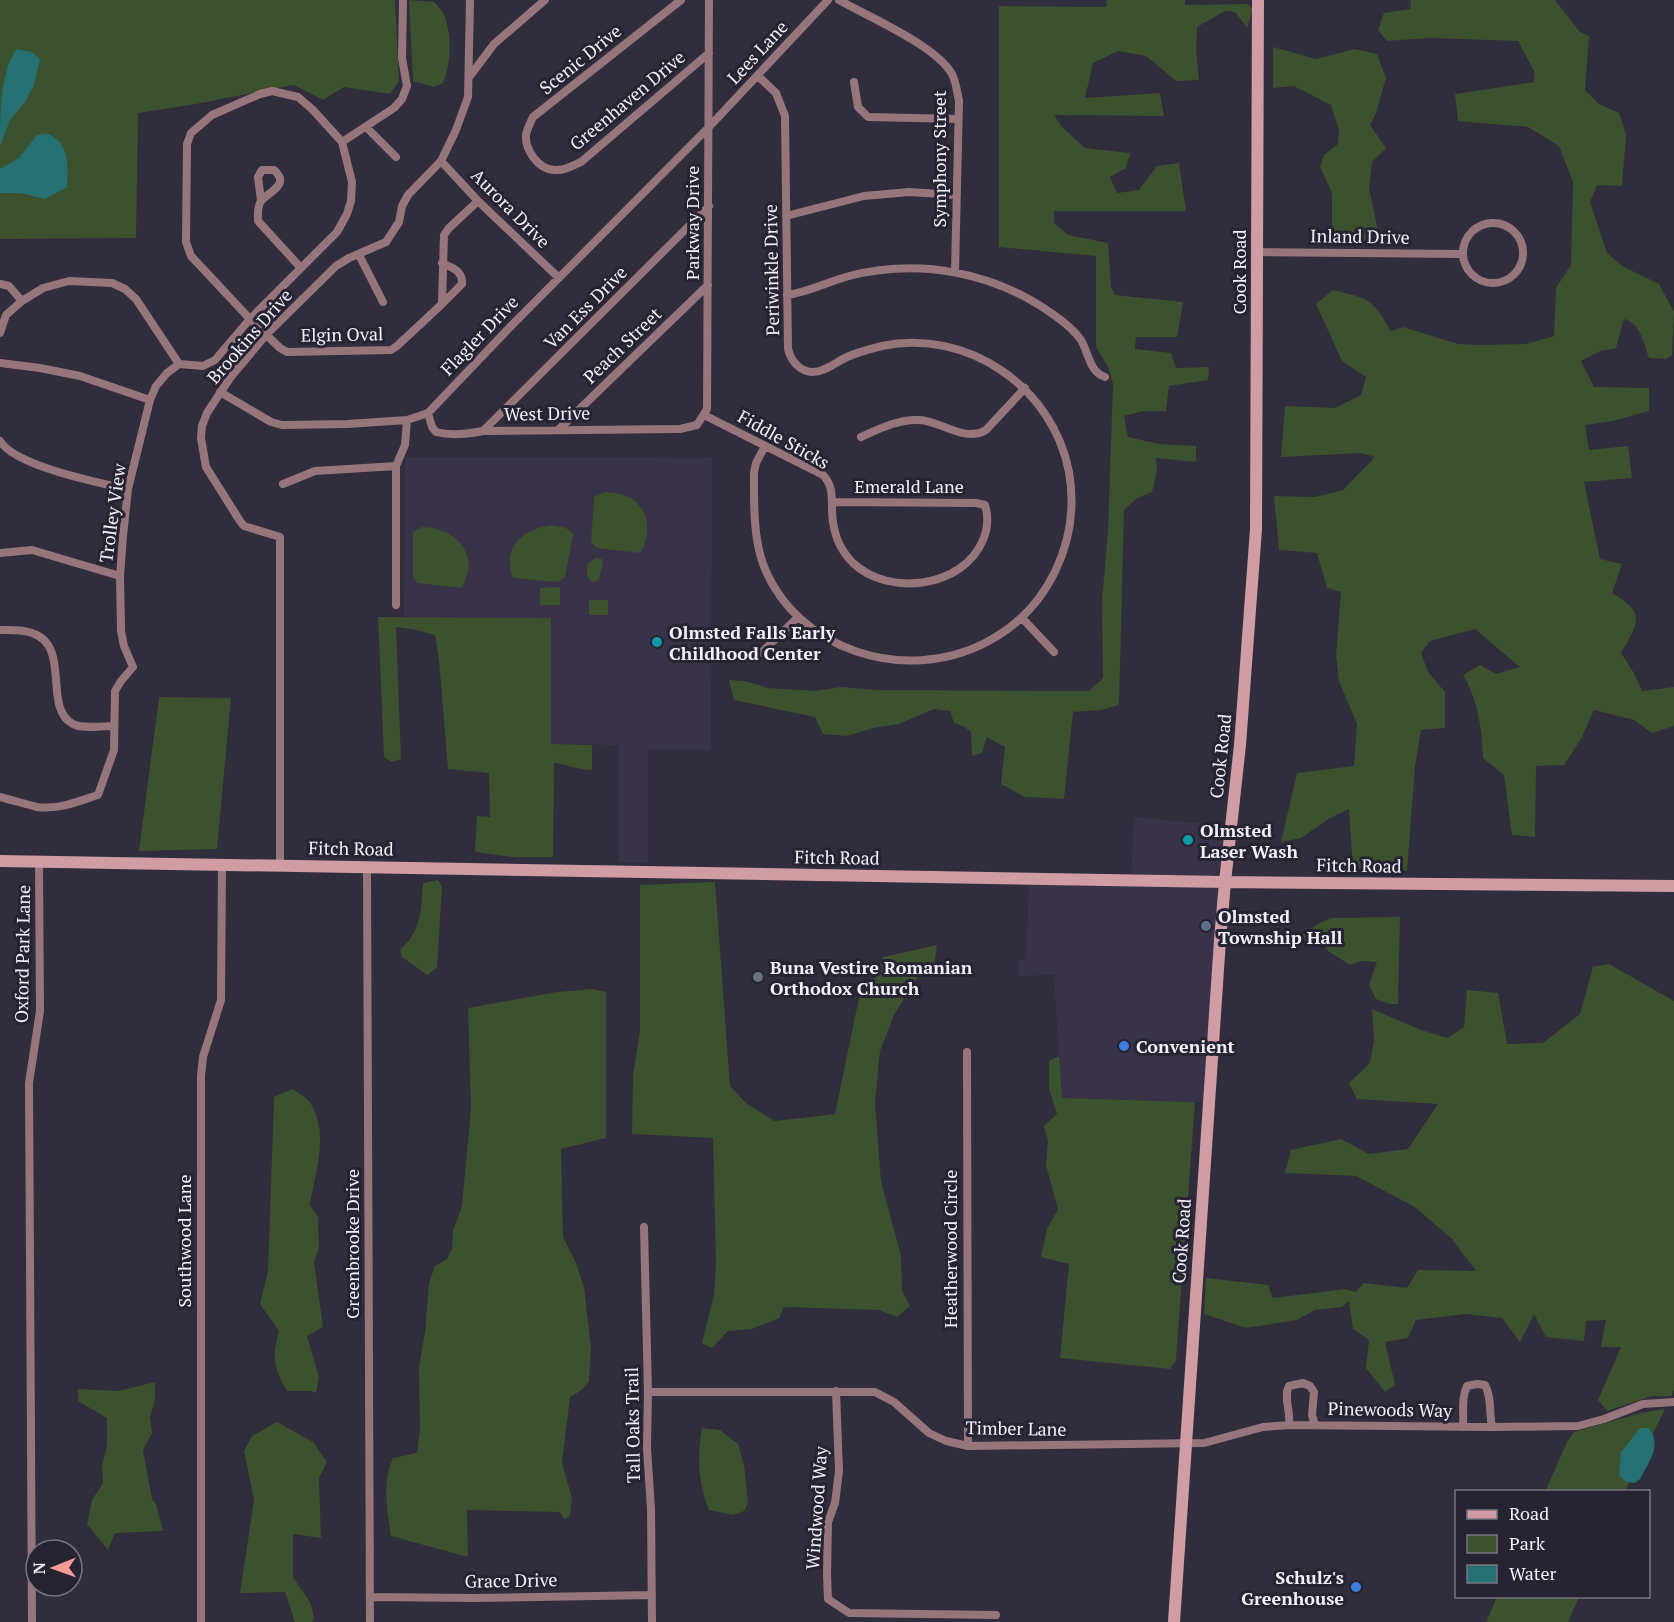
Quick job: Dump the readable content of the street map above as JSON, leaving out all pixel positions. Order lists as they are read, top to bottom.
{
  "streets": {
    "street": [
      "Lees Lane",
      "Scenic Drive",
      "Greenhaven Drive",
      "Symphony Street",
      "Aurora Drive",
      "Parkway Drive",
      "Inland Drive",
      "Periwinkle Drive",
      "Cook Road",
      "Van Ess Drive",
      "Elgin Oval",
      "Flagler Drive",
      "Brookins Drive",
      "Peach Street",
      "West Drive",
      "Fiddle Sticks",
      "Emerald Lane",
      "Trolley View",
      "Fitch Road",
      "Oxford Park Lane",
      "Southwood Lane",
      "Greenbrooke Drive",
      "Heatherwood Circle",
      "Pinewoods Way",
      "Tall Oaks Trail",
      "Timber Lane",
      "Windwood Way",
      "Grace Drive"
    ]
  },
  "crossings": [
    ["Lees Lane", "Parkway Drive"],
    ["Lees Lane", "Periwinkle Drive"],
    ["Lees Lane", "Flagler Drive"],
    ["Scenic Drive", "Greenhaven Drive"],
    ["Greenhaven Drive", "Parkway Drive"],
    ["Aurora Drive", "Flagler Drive"],
    ["Aurora Drive", "Brookins Drive"],
    ["Parkway Drive", "Van Ess Drive"],
    ["Parkway Drive", "Flagler Drive"],
    ["Parkway Drive", "Peach Street"],
    ["Parkway Drive", "West Drive"],
    ["Parkway Drive", "Fiddle Sticks"],
    ["Inland Drive", "Cook Road"],
    ["Periwinkle Drive", "Fiddle Sticks"],
    ["Cook Road", "Fitch Road"],
    ["Cook Road", "Pinewoods Way"],
    ["Cook Road", "Timber Lane"],
    ["Van Ess Drive", "West Drive"],
    ["Elgin Oval", "Brookins Drive"],
    ["Flagler Drive", "West Drive"],
    ["Brookins Drive", "Fitch Road"],
    ["Peach Street", "West Drive"],
    ["West Drive", "Fiddle Sticks"],
    ["Fiddle Sticks", "Emerald Lane"],
    ["Fitch Road", "Oxford Park Lane"],
    ["Fitch Road", "Southwood Lane"],
    ["Fitch Road", "Greenbrooke Drive"],
    ["Greenbrooke Drive", "Grace Drive"],
    ["Heatherwood Circle", "Timber Lane"],
    ["Pinewoods Way", "Timber Lane"],
    ["Tall Oaks Trail", "Timber Lane"],
    ["Tall Oaks Trail", "Grace Drive"],
    ["Timber Lane", "Windwood Way"]
  ],
  "places": [
    "Olmsted Falls Early Childhood Center",
    "Olmsted Laser Wash",
    "Olmsted Township Hall",
    "Buna Vestire Romanian Orthodox Church",
    "Convenient",
    "Schulz's Greenhouse"
  ],
  "legend": ["Road", "Park", "Water"],
  "north": "left"
}
